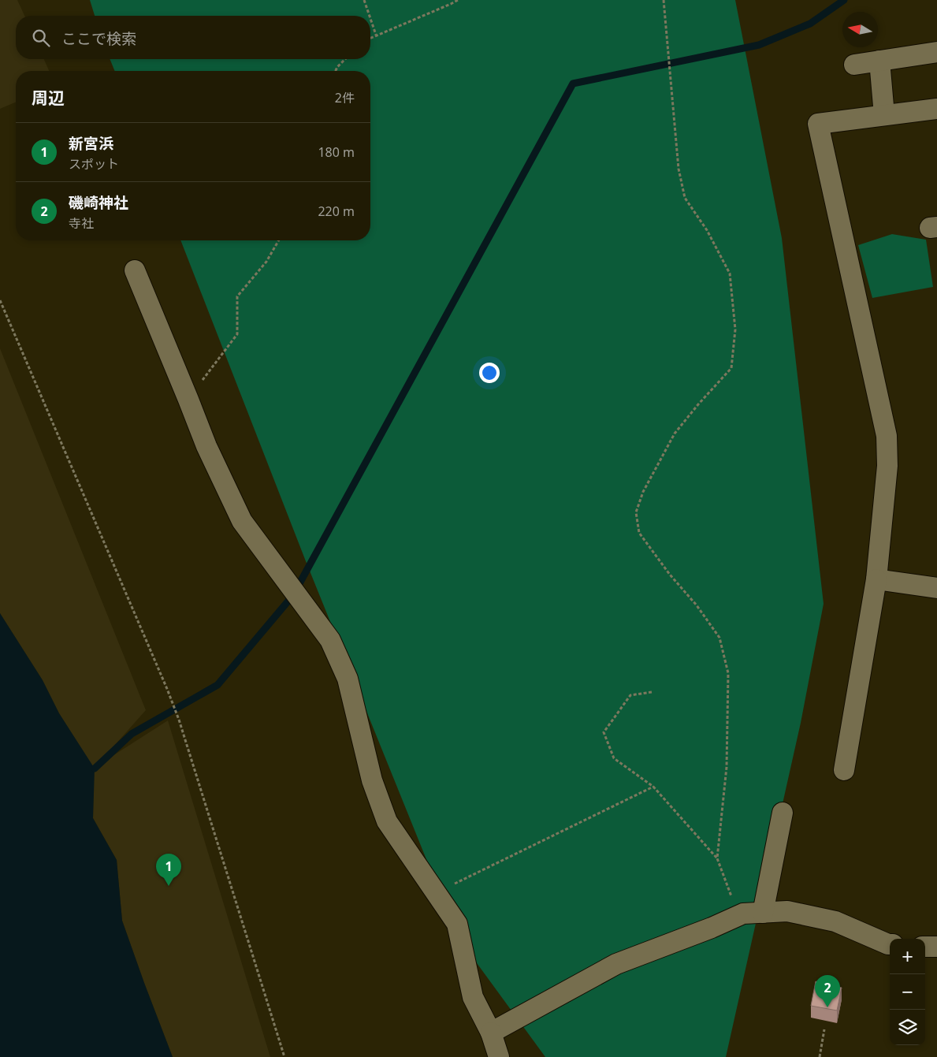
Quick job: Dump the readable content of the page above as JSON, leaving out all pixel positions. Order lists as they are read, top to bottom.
{
  "north": "left",
  "page": {
    "search": "ここで検索",
    "heading": ["周辺", "2件"],
    "list": [
      {
        "mark": "1",
        "name": "新宮浜",
        "note": "スポット",
        "value": "180 m"
      },
      {
        "mark": "2",
        "name": "磯崎神社",
        "note": "寺社",
        "value": "220 m"
      }
    ],
    "pins": ["1", "2"],
    "map_buttons": ["+", "−"]
  }
}
